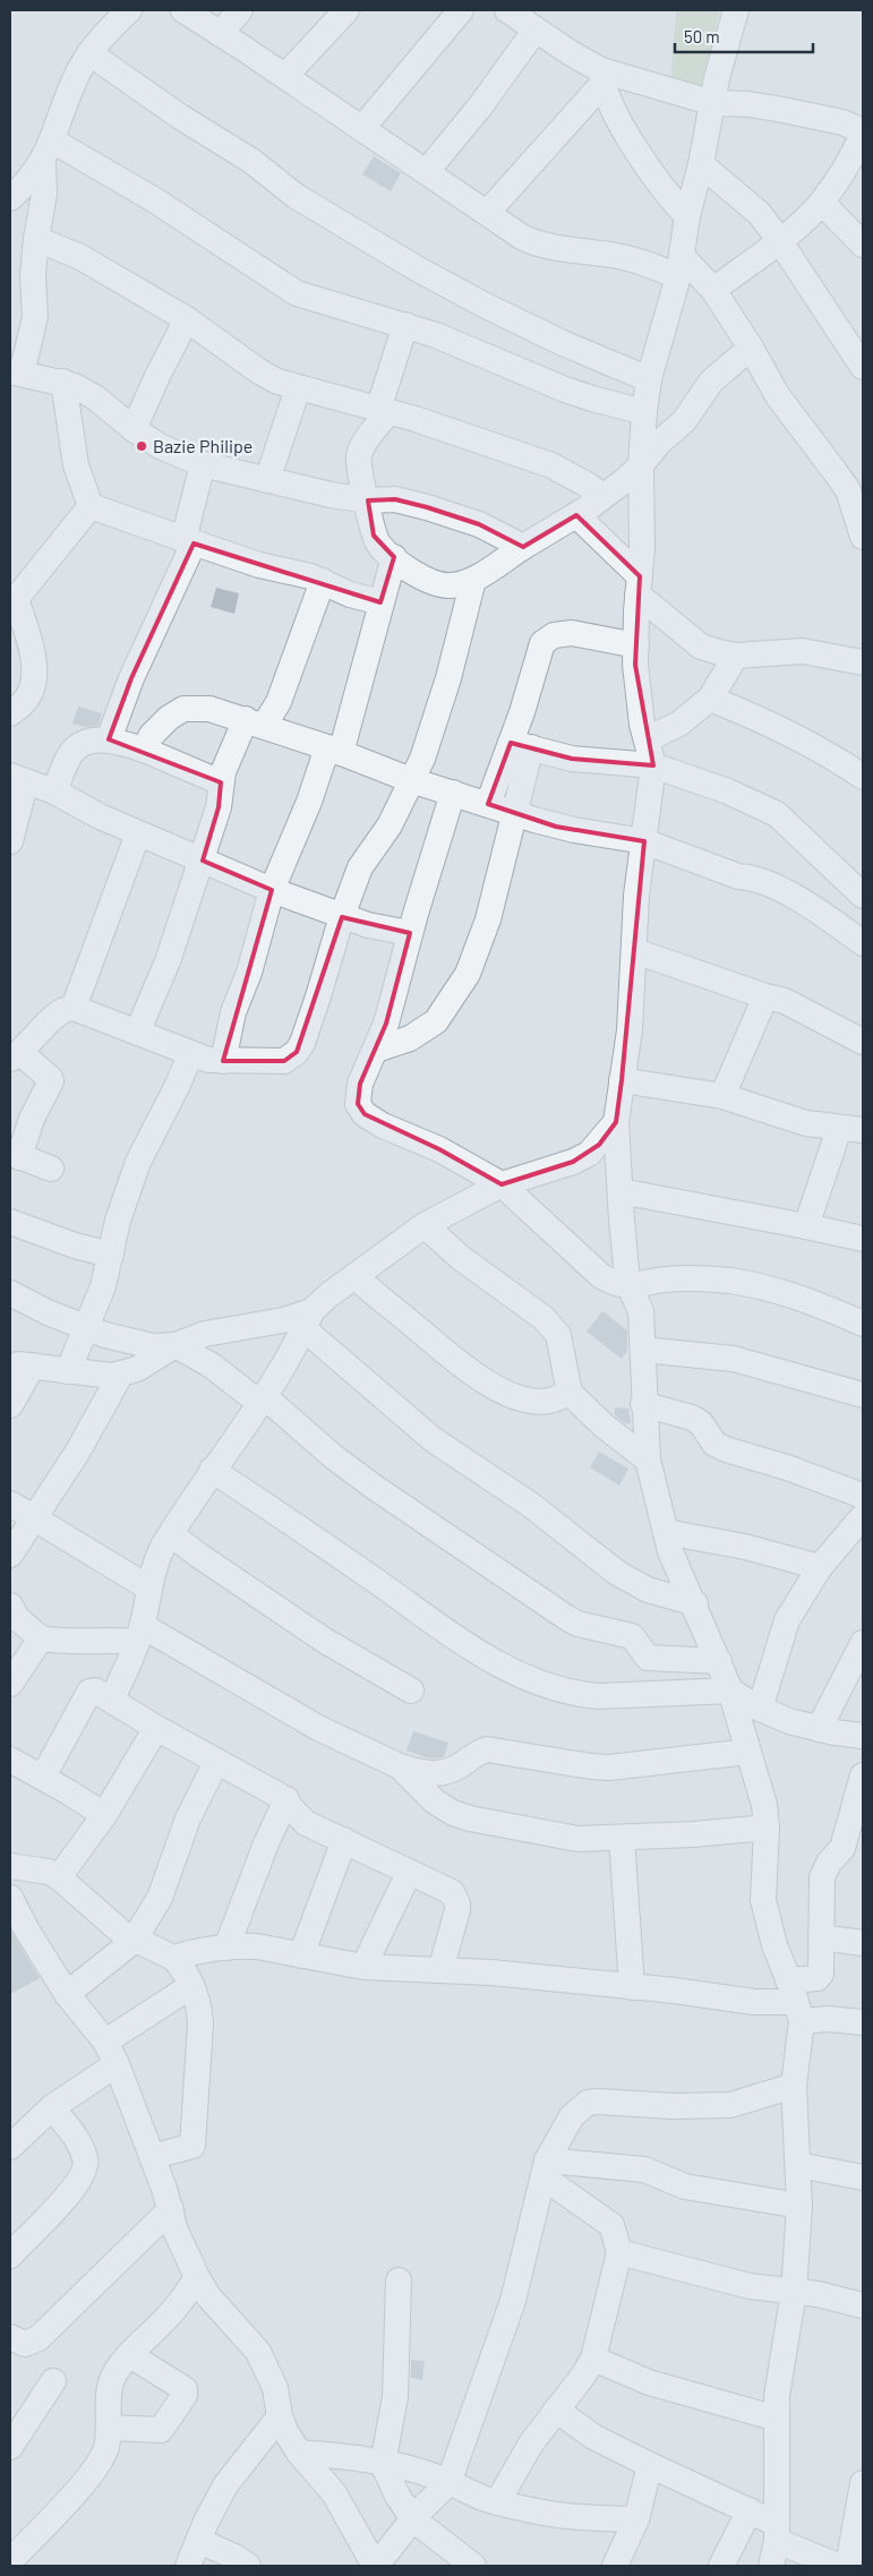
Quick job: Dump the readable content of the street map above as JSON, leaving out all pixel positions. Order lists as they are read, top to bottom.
{
  "places": ["Bazie Philipe"],
  "scale_bar": "50 m"
}
